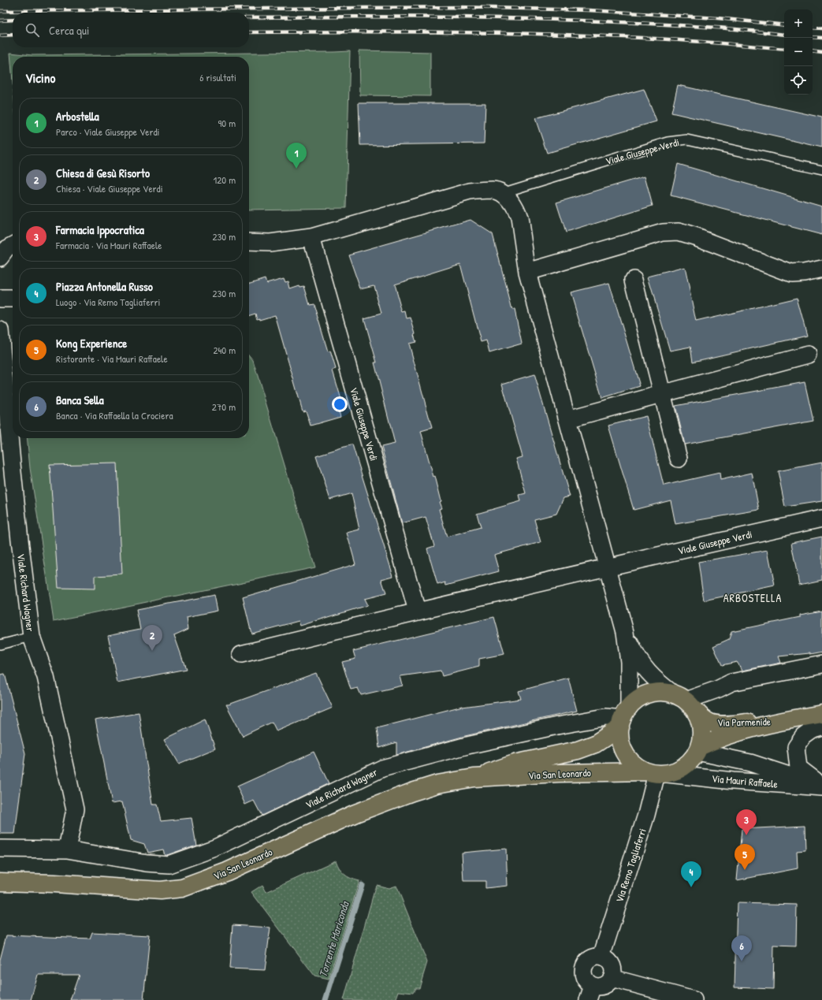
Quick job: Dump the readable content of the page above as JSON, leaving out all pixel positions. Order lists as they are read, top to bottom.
{
  "streets": {
    "main road": ["Via Parmenide", "Via San Leonardo"],
    "street": [
      "Viale Giuseppe Verdi",
      "Viale Richard Wagner",
      "Via Mauri Raffaele",
      "Via Remo Tagliaferri"
    ]
  },
  "crossings": [
    ["Viale Richard Wagner", "Via Parmenide"],
    ["Viale Richard Wagner", "Via San Leonardo"],
    ["Viale Richard Wagner", "Via Mauri Raffaele"],
    ["Viale Richard Wagner", "Via Remo Tagliaferri"],
    ["Via Parmenide", "Via San Leonardo"],
    ["Via Parmenide", "Via Mauri Raffaele"],
    ["Via Parmenide", "Via Remo Tagliaferri"],
    ["Via San Leonardo", "Via Mauri Raffaele"],
    ["Via San Leonardo", "Via Remo Tagliaferri"],
    ["Via Mauri Raffaele", "Via Remo Tagliaferri"]
  ],
  "districts": ["ARBOSTELLA"],
  "water": ["Torrente Mariconda"],
  "page": {
    "map_buttons": ["+", "−"],
    "search": "Cerca qui",
    "heading": ["Vicino", "6 risultati"],
    "list": [
      {
        "mark": "1",
        "name": "Arbostella",
        "note": "Parco · Viale Giuseppe Verdi",
        "value": "90 m"
      },
      {
        "mark": "2",
        "name": "Chiesa di Gesù Risorto",
        "note": "Chiesa · Viale Giuseppe Verdi",
        "value": "120 m"
      },
      {
        "mark": "3",
        "name": "Farmacia Ippocratica",
        "note": "Farmacia · Via Mauri Raffaele",
        "value": "230 m"
      },
      {
        "mark": "4",
        "name": "Piazza Antonella Russo",
        "note": "Luogo · Via Remo Tagliaferri",
        "value": "230 m"
      },
      {
        "mark": "5",
        "name": "Kong Experience",
        "note": "Ristorante · Via Mauri Raffaele",
        "value": "240 m"
      },
      {
        "mark": "6",
        "name": "Banca Sella",
        "note": "Banca · Via Raffaella la Crociera",
        "value": "270 m"
      }
    ],
    "pins": [
      "1",
      "2",
      "3",
      "5",
      "4",
      "6"
    ]
  }
}
